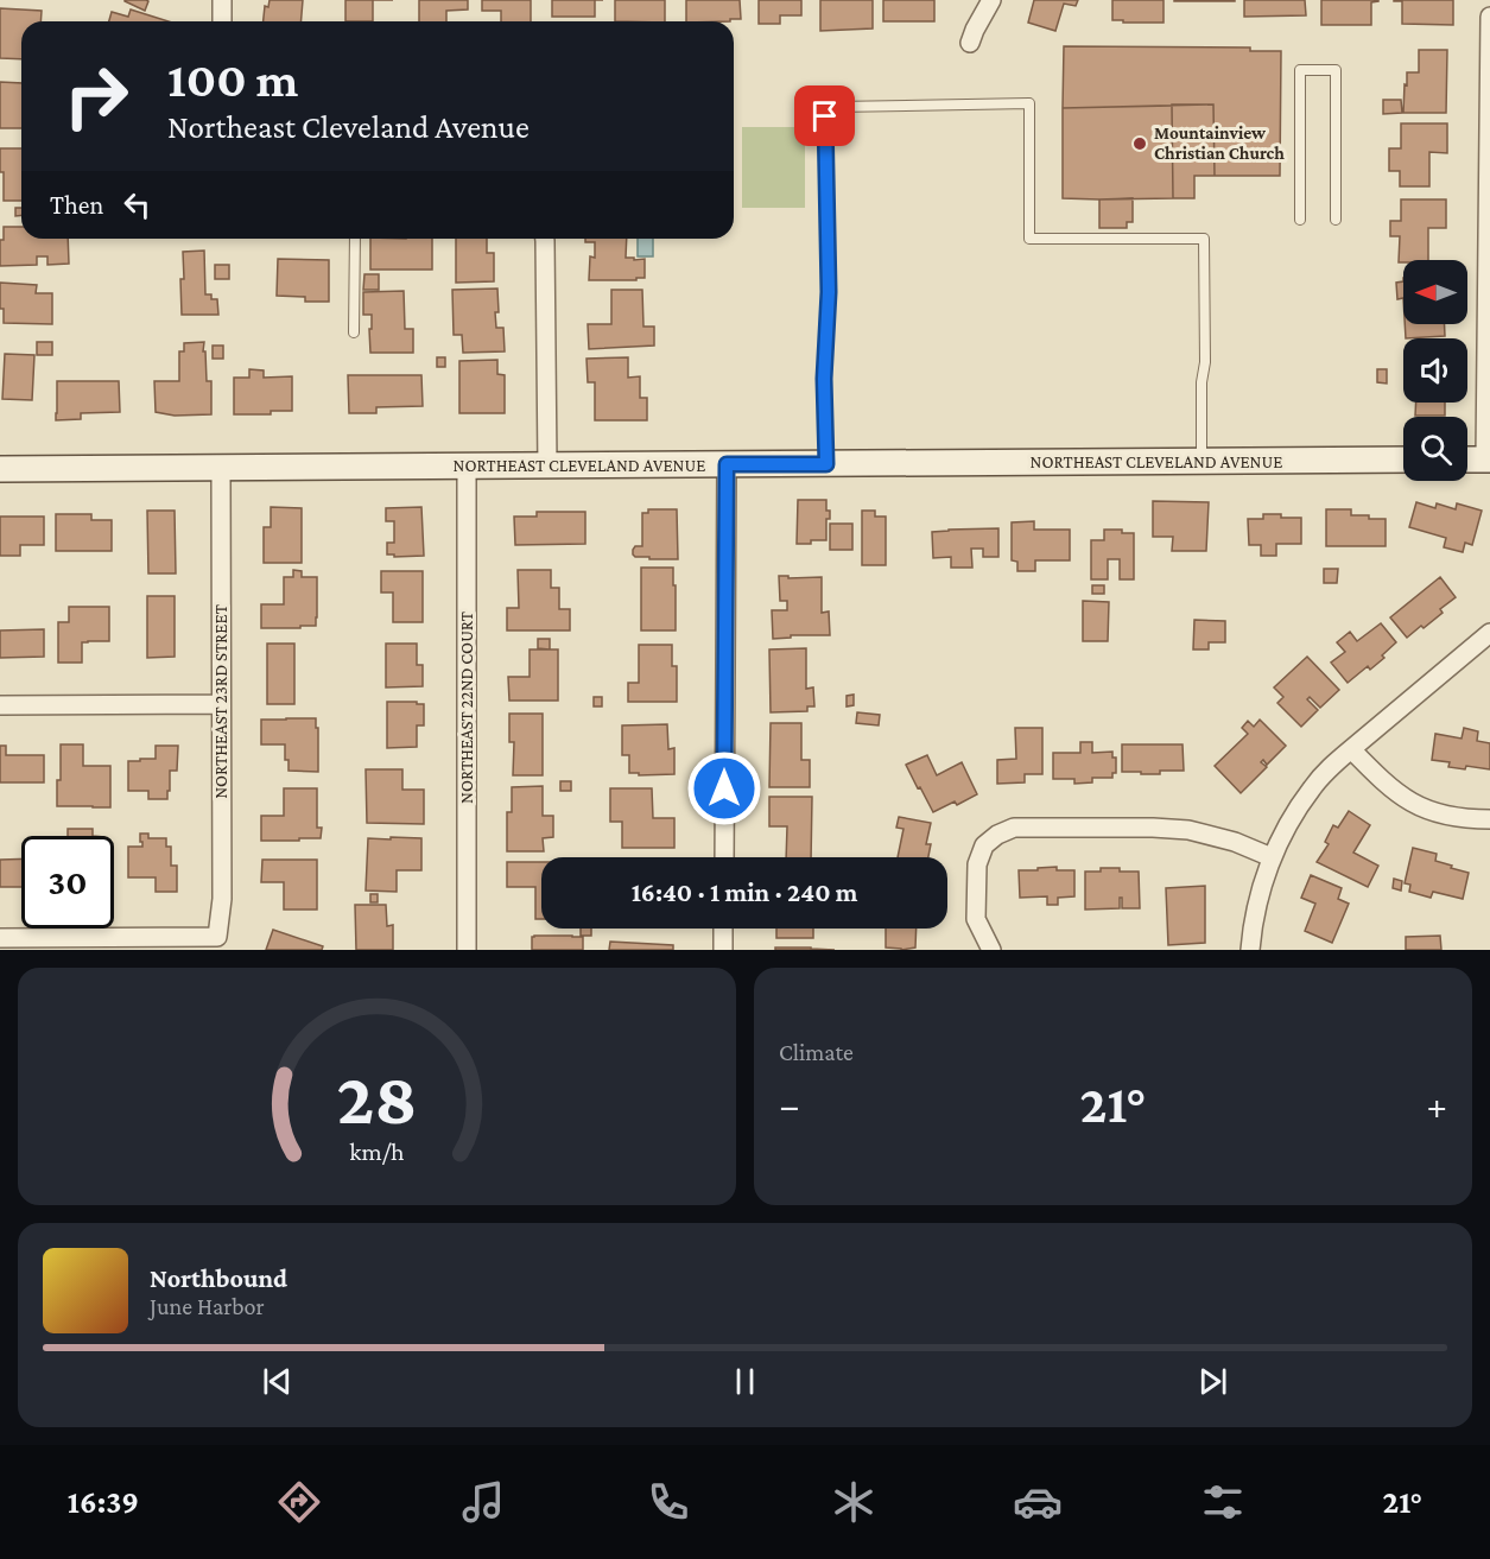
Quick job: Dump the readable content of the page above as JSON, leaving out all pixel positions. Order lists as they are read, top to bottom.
{
  "streets": {
    "street": ["NORTHEAST CLEVELAND AVENUE", "NORTHEAST 23RD STREET", "NORTHEAST 22ND COURT"]
  },
  "crossings": [
    ["NORTHEAST CLEVELAND AVENUE", "NORTHEAST 23RD STREET"],
    ["NORTHEAST CLEVELAND AVENUE", "NORTHEAST 22ND COURT"]
  ],
  "places": ["Mountainview Christian Church"],
  "north": "left",
  "page": {
    "turn": ["100 m", "Northeast Cleveland Avenue"],
    "then": "Then",
    "limit": "30",
    "trip": "16:40 · 1 min · 240 m",
    "tile": "Climate",
    "heat": ["−", "21°", "+"],
    "song": ["Northbound", "June Harbor"],
    "tabs": ["16:39", "21°"],
    "gauge": ["28", "km/h"]
  }
}
